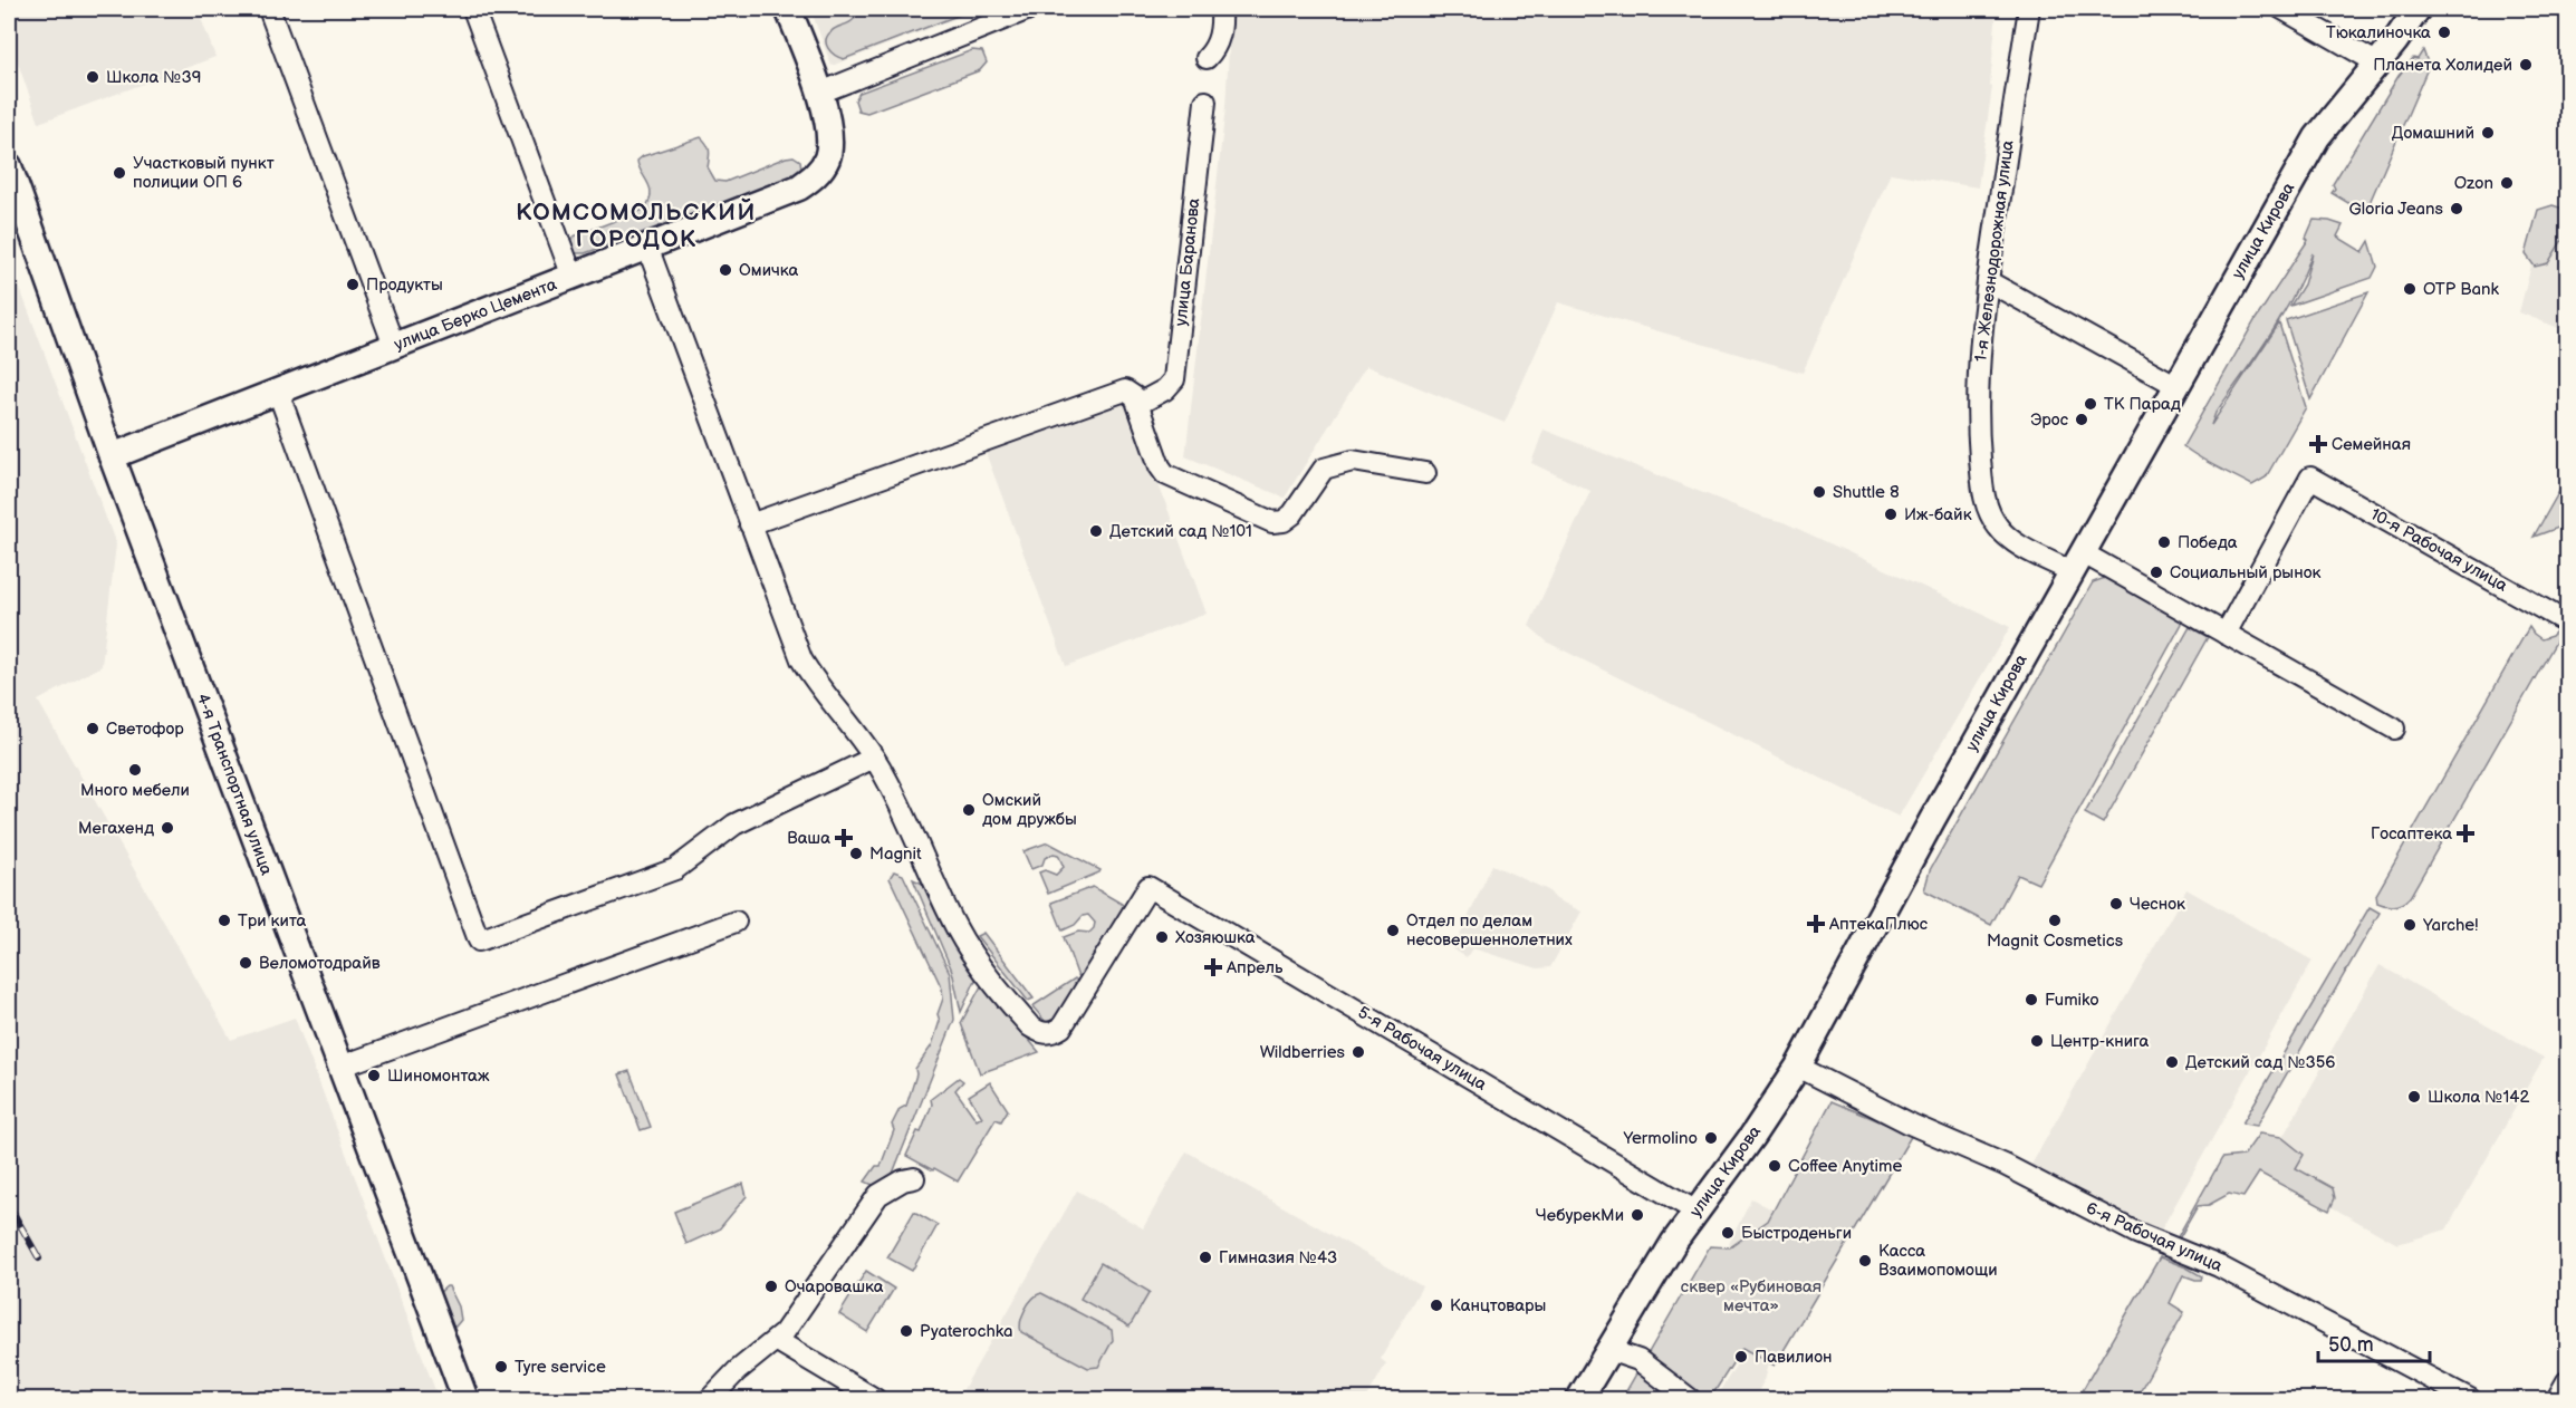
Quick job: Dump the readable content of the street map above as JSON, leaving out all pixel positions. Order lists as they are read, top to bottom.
{
  "streets": {
    "main road": ["улица Кирова", "улица Берко Цемента", "4-я Транспортная улица"],
    "street": [
      "1-я Железнодорожная улица",
      "улица Баранова",
      "10-я Рабочая улица",
      "5-я Рабочая улица",
      "6-я Рабочая улица"
    ]
  },
  "crossings": [
    ["улица Кирова", "1-я Железнодорожная улица"],
    ["улица Кирова", "5-я Рабочая улица"],
    ["улица Кирова", "6-я Рабочая улица"],
    ["1-я Железнодорожная улица", "10-я Рабочая улица"],
    ["улица Берко Цемента", "4-я Транспортная улица"]
  ],
  "districts": ["КОМСОМОЛЬСКИЙ ГОРОДОК"],
  "parks": ["сквер «Рубиновая мечта»"],
  "places": {
    "other": [
      "Тюкалиночка",
      "Планета Холидей",
      "Школа №39",
      "Домашний",
      "Участковый пункт полиции ОП 6",
      "Ozon",
      "Gloria Jeans",
      "Омичка",
      "Продукты",
      "OTP Bank",
      "ТК Парад",
      "Эрос",
      "Shuttle 8",
      "Иж-байк",
      "Детский сад №101",
      "Победа",
      "Социальный рынок",
      "Светофор",
      "Много мебели",
      "Омский дом дружбы",
      "Мегахенд",
      "Magnit",
      "Чеснок",
      "Три кита",
      "Magnit Cosmetics",
      "Yarche!",
      "Отдел по делам несовершеннолетних",
      "Хозяюшка",
      "Веломотодрайв",
      "Fumiko",
      "Центр-книга",
      "Wildberries",
      "Детский сад №356",
      "Шиномонтаж",
      "Школа №142",
      "Yermolino",
      "Coffee Anytime",
      "ЧебурекМи",
      "Быстроденьги",
      "Гимназия №43",
      "Касса Взаимопомощи",
      "Очаровашка",
      "Канцтовары",
      "Pyaterochka",
      "Павилион",
      "Tyre service"
    ],
    "health": [
      "Семейная",
      "Госаптека",
      "Ваша",
      "АптекаПлюс",
      "Апрель"
    ]
  },
  "scale_bar": "50 m"
}
